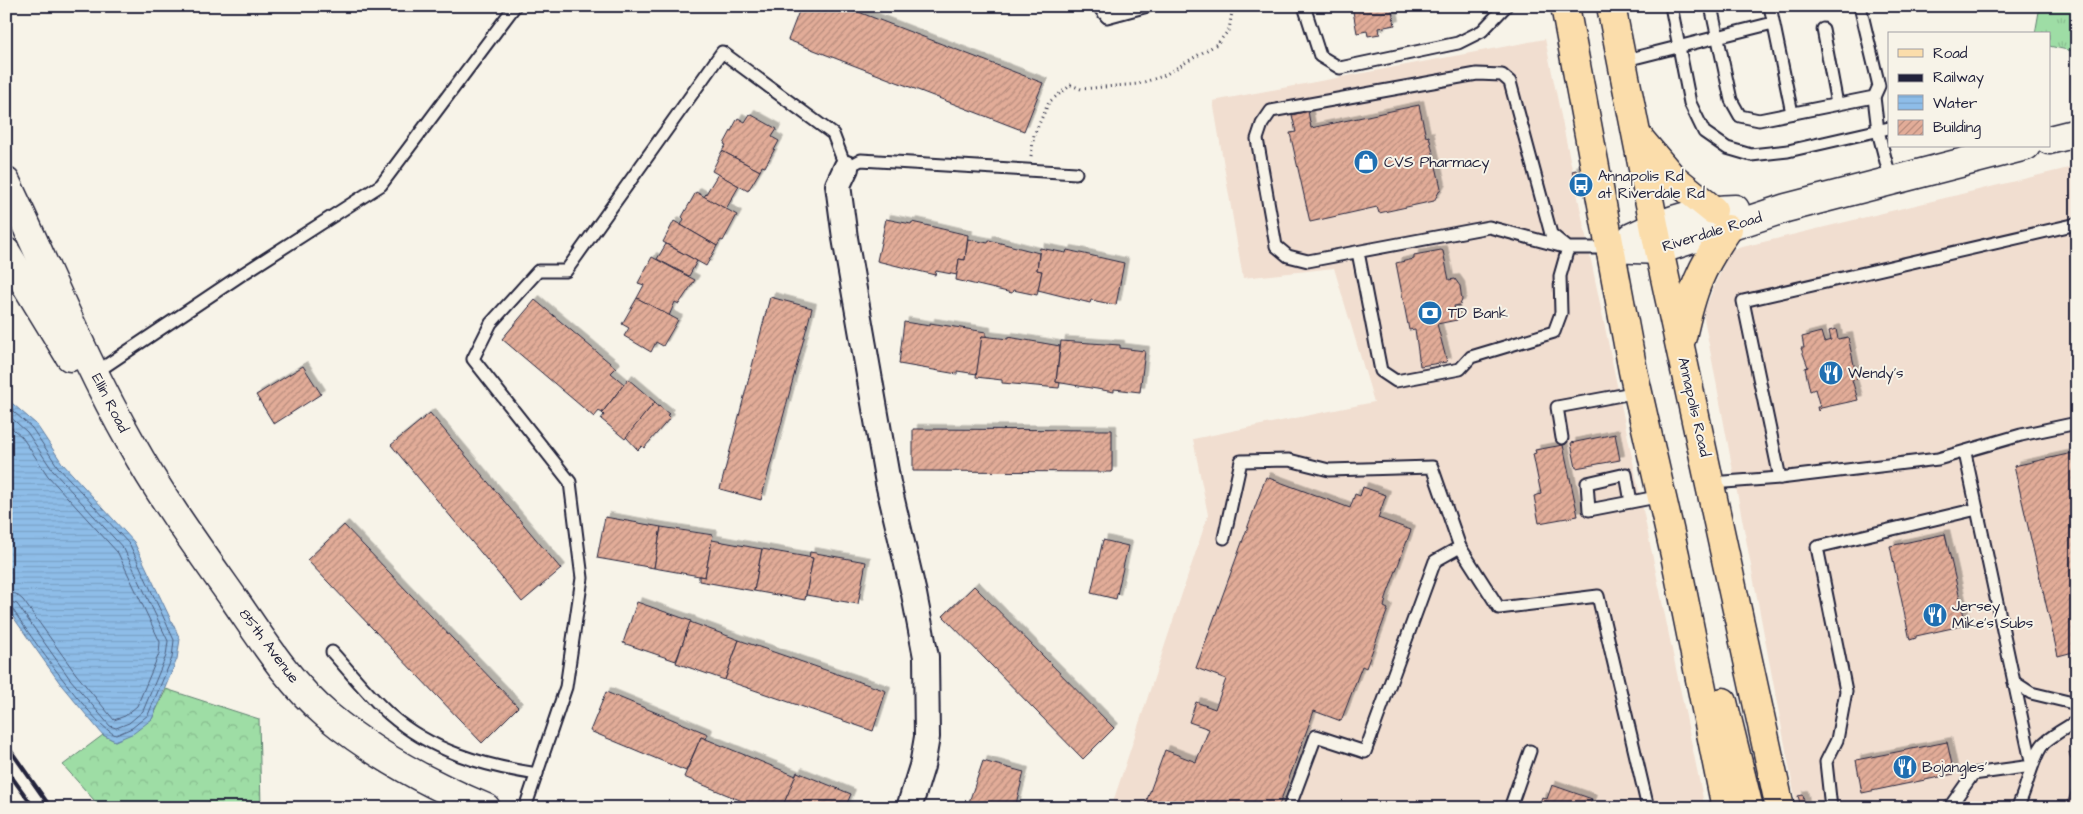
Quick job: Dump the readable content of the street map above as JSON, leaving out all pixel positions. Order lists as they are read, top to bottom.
{
  "streets": {
    "main road": ["Annapolis Road"],
    "street": ["Riverdale Road", "Ellin Road", "85th Avenue"]
  },
  "crossings": [
    ["Riverdale Road", "Annapolis Road"],
    ["Ellin Road", "85th Avenue"]
  ],
  "places": {
    "shop": ["CVS Pharmacy"],
    "bus stop": ["Annapolis Rd at Riverdale Rd"],
    "bank": ["TD Bank"],
    "restaurant": ["Wendy's", "Jersey Mike's Subs", "Bojangles'"]
  },
  "legend": [
    "Road",
    "Railway",
    "Water",
    "Building"
  ]
}
